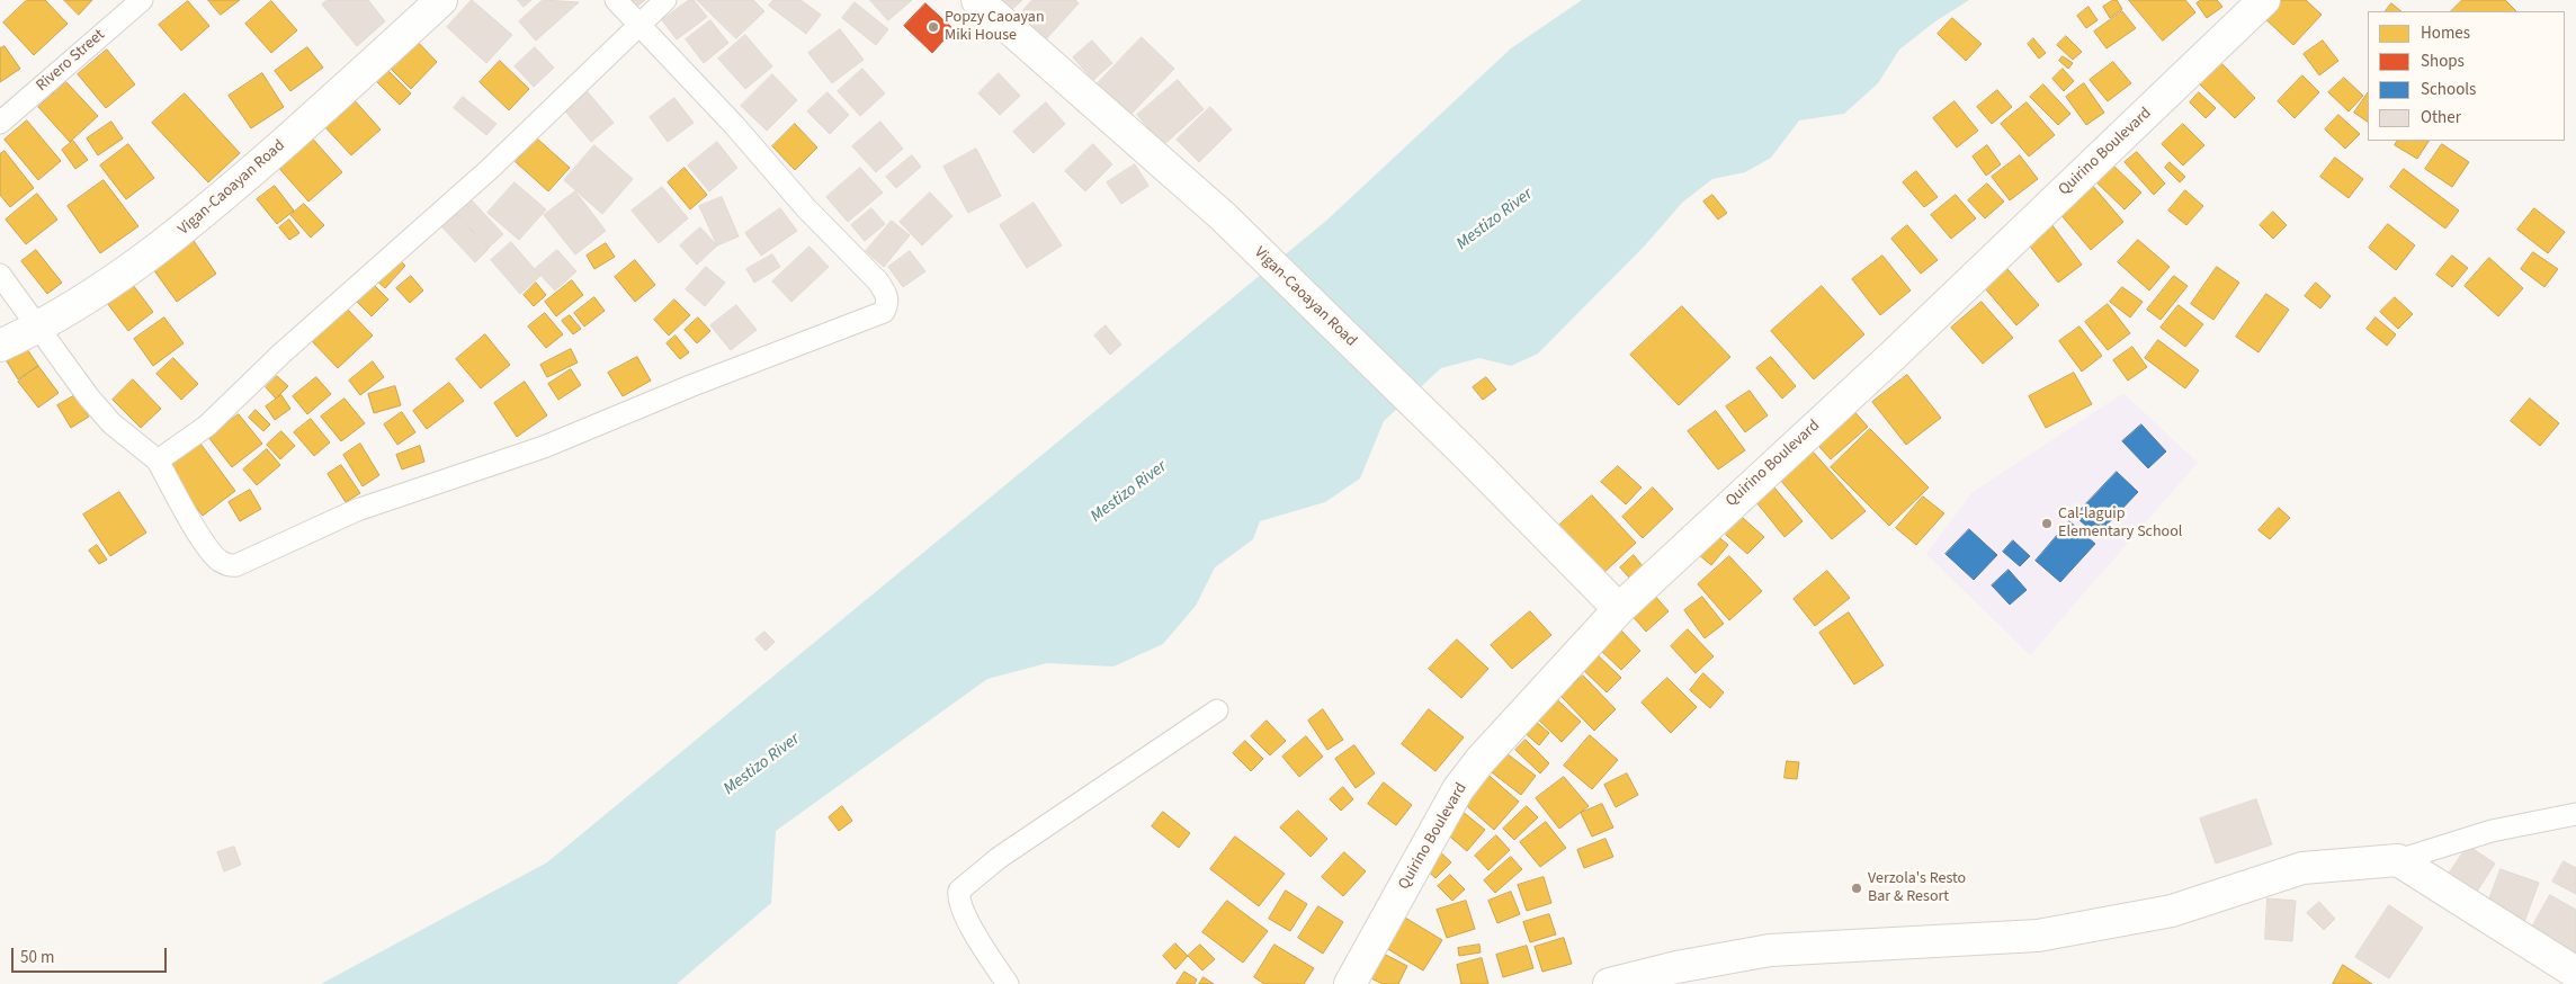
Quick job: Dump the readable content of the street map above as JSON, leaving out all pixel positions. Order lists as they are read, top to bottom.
{
  "streets": {
    "main road": ["Quirino Boulevard", "Vigan-Caoayan Road"],
    "street": ["Rivero Street"]
  },
  "crossings": [
    ["Quirino Boulevard", "Vigan-Caoayan Road"]
  ],
  "water": ["Mestizo River"],
  "places": ["Popzy Caoayan Miki House", "Cal-laguip Elementary School", "Verzola's Resto Bar & Resort"],
  "legend": [
    "Homes",
    "Shops",
    "Schools",
    "Other"
  ],
  "scale_bar": "50 m"
}
